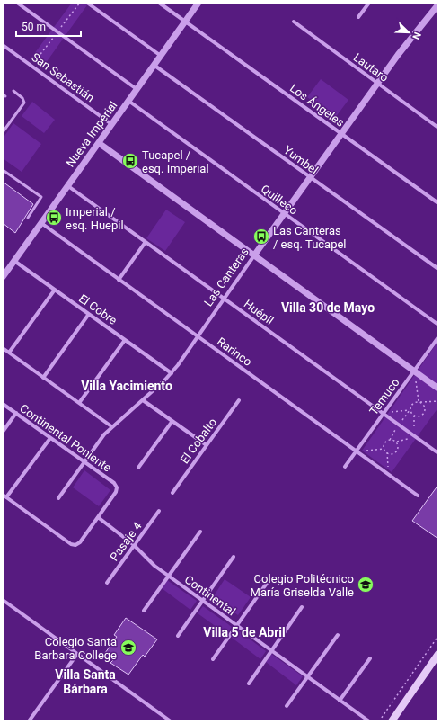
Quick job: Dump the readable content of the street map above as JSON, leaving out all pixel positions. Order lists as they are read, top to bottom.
{
  "streets": {
    "street": [
      "Lautaro",
      "San Sebastián",
      "Los Ángeles",
      "Nueva Imperial",
      "Yumbel",
      "Quilleco",
      "Las Canteras",
      "El Cobre",
      "Huépil",
      "Rarinco",
      "Temuco",
      "Continental Poniente",
      "El Cobalto",
      "Pasaje 4",
      "Continental"
    ]
  },
  "crossings": [
    ["Lautaro", "Las Canteras"],
    ["San Sebastián", "Nueva Imperial"],
    ["Los Ángeles", "Nueva Imperial"],
    ["Los Ángeles", "Las Canteras"],
    ["Nueva Imperial", "Yumbel"],
    ["Nueva Imperial", "Quilleco"],
    ["Nueva Imperial", "El Cobre"],
    ["Nueva Imperial", "Huépil"],
    ["Nueva Imperial", "Rarinco"],
    ["Yumbel", "Las Canteras"],
    ["Quilleco", "Las Canteras"],
    ["Las Canteras", "El Cobre"],
    ["Las Canteras", "Huépil"],
    ["Las Canteras", "Rarinco"],
    ["Las Canteras", "Continental Poniente"],
    ["Huépil", "Temuco"],
    ["Rarinco", "Temuco"],
    ["Continental Poniente", "Continental"],
    ["Pasaje 4", "Continental"]
  ],
  "districts": [
    "Villa 30 de Mayo",
    "Villa Yacimiento",
    "Villa 5 de Abril",
    "Villa Santa Bárbara"
  ],
  "places": {
    "bus stop": ["Tucapel / esq. Imperial", "Imperial / esq. Huepil", "Las Canteras / esq. Tucapel"],
    "school or university": ["Colegio Politécnico María Griselda Valle", "Colegio Santa Barbara College"]
  },
  "scale_bar": "50 m",
  "north": "bottom right"
}
